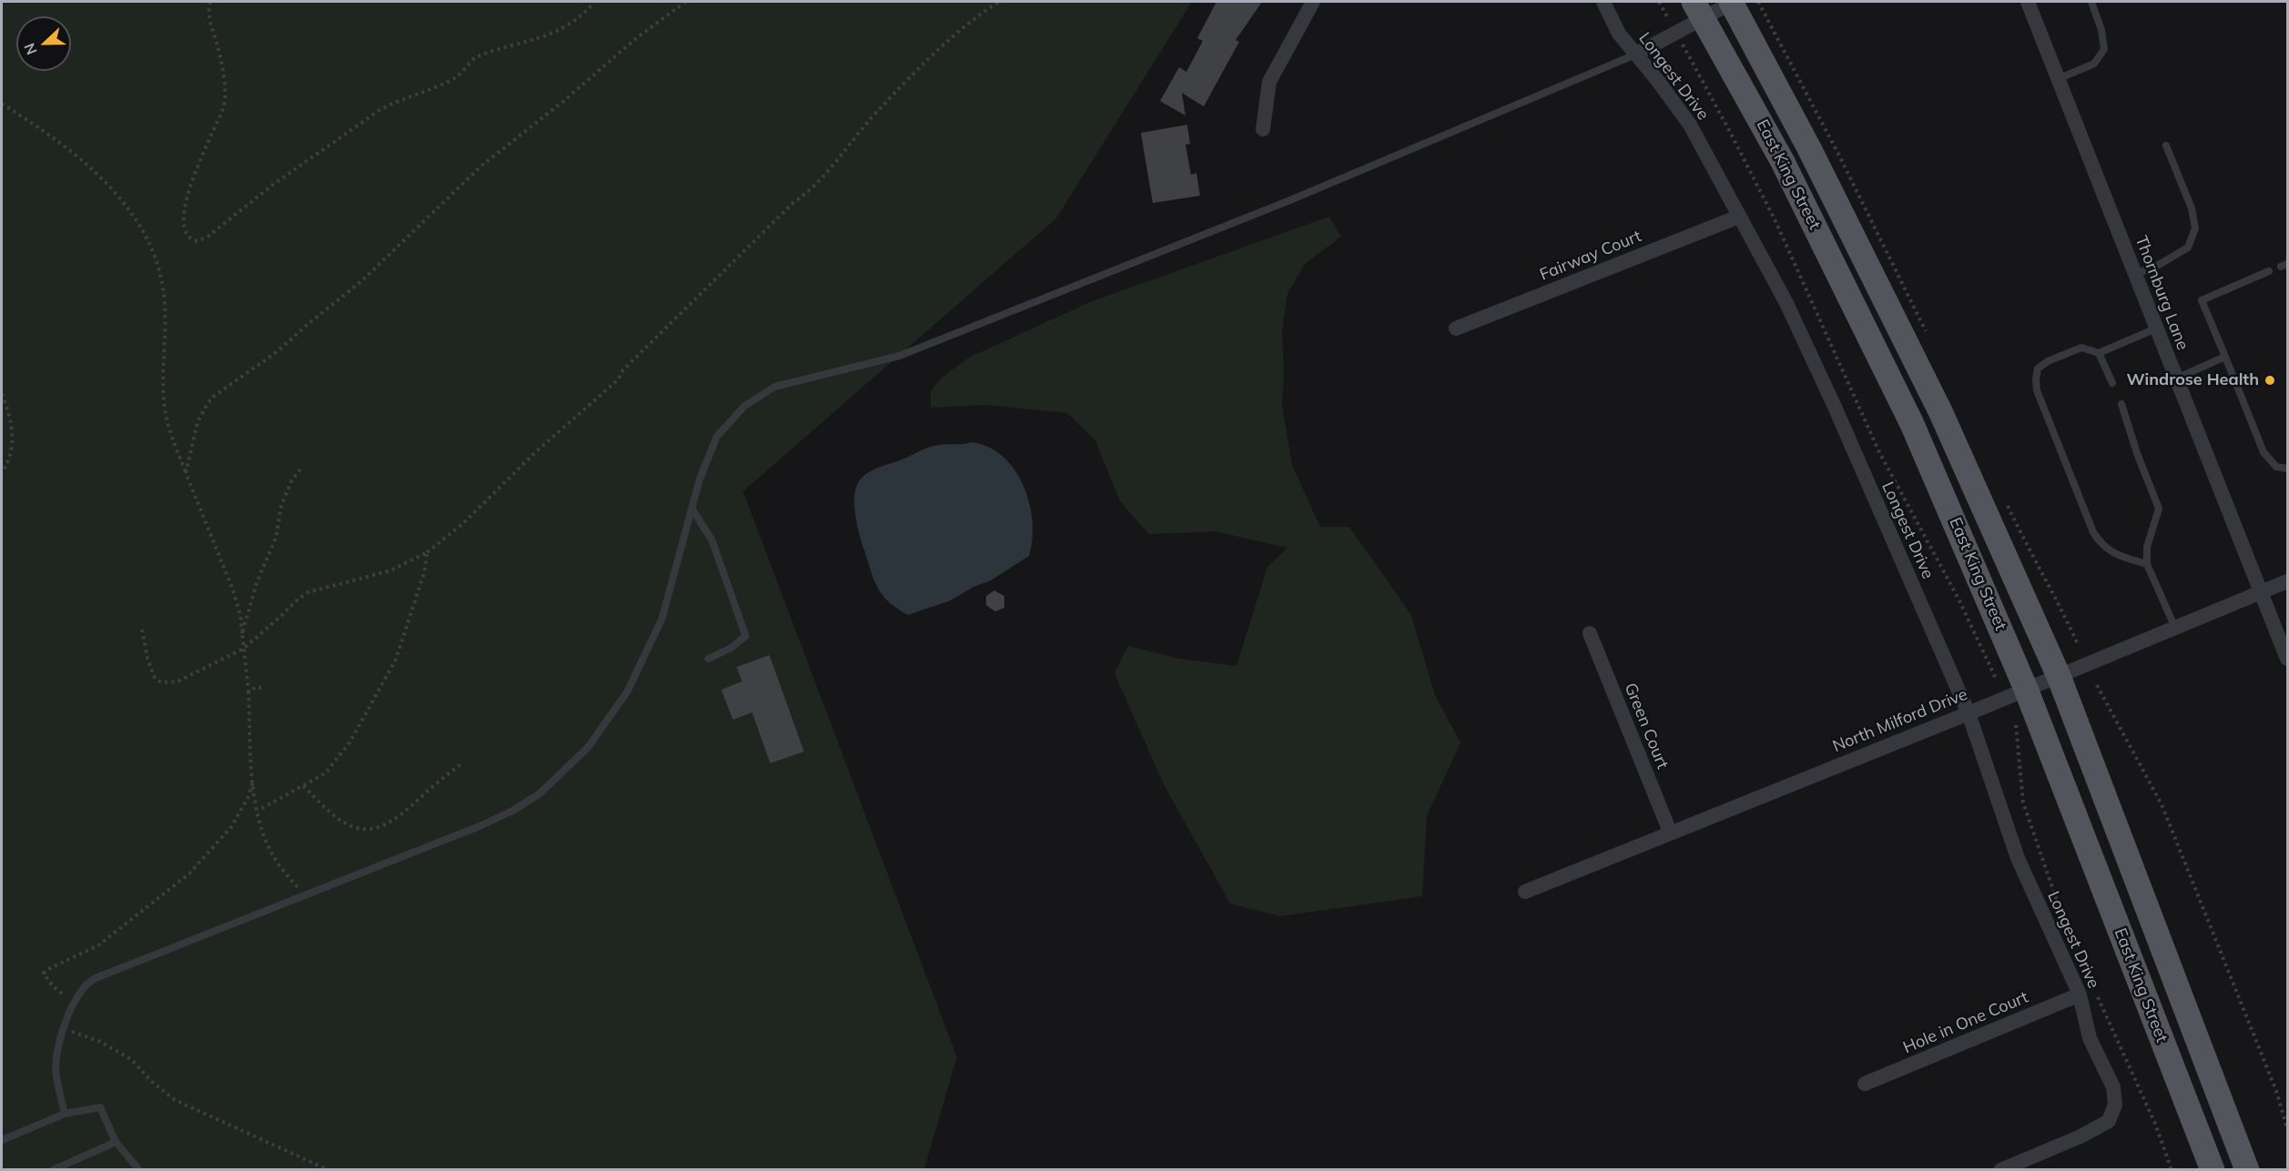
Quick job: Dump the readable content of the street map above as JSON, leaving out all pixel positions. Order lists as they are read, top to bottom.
{
  "streets": {
    "main road": ["East King Street"],
    "street": [
      "Longest Drive",
      "Fairway Court",
      "Thornburg Lane",
      "North Milford Drive",
      "Green Court",
      "Hole in One Court"
    ]
  },
  "crossings": [
    ["Longest Drive", "Fairway Court"],
    ["Longest Drive", "North Milford Drive"],
    ["Longest Drive", "Hole in One Court"],
    ["East King Street", "North Milford Drive"],
    ["Thornburg Lane", "North Milford Drive"],
    ["North Milford Drive", "Green Court"]
  ],
  "places": ["Windrose Health"],
  "north": "left"
}
